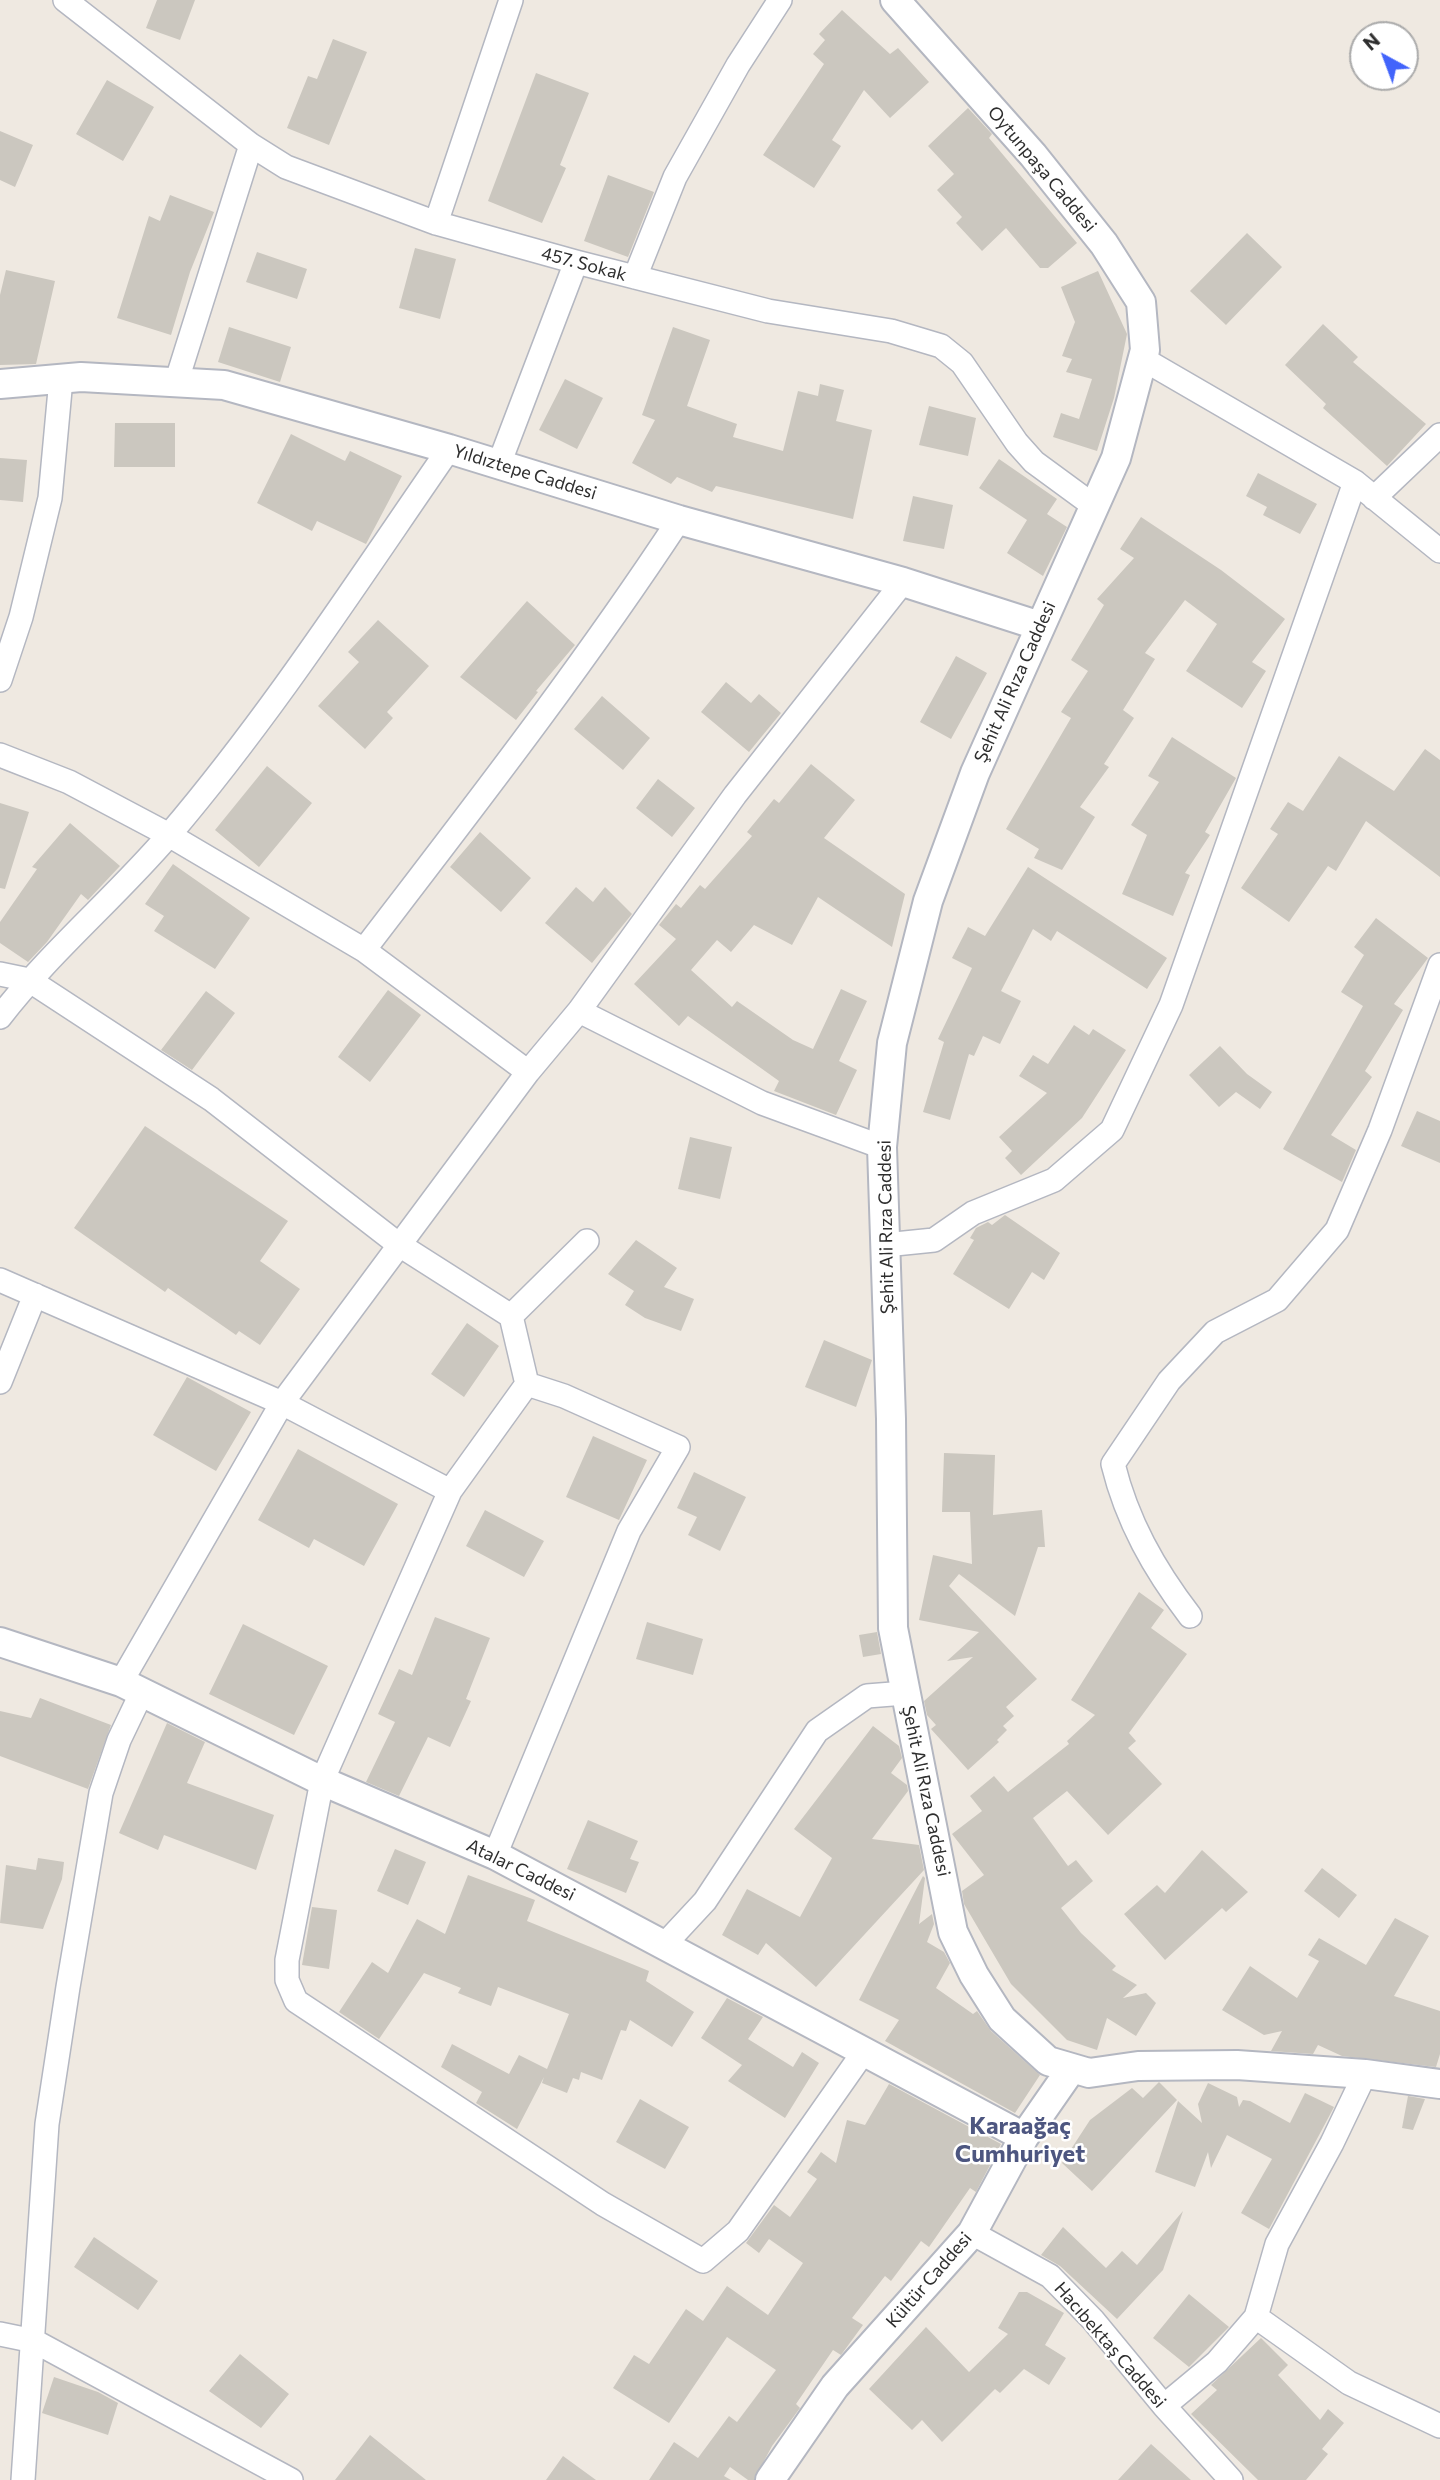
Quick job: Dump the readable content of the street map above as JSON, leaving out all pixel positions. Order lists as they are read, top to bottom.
{
  "streets": {
    "street": [
      "Oytunpaşa Caddesi",
      "457. Sokak",
      "Yıldıztepe Caddesi",
      "Şehit Ali Rıza Caddesi",
      "Atalar Caddesi",
      "Kültür Caddesi",
      "Hacıbektaş Caddesi"
    ]
  },
  "crossings": [
    ["Oytunpaşa Caddesi", "Şehit Ali Rıza Caddesi"],
    ["457. Sokak", "Şehit Ali Rıza Caddesi"],
    ["Yıldıztepe Caddesi", "Şehit Ali Rıza Caddesi"],
    ["Şehit Ali Rıza Caddesi", "Kültür Caddesi"],
    ["Atalar Caddesi", "Kültür Caddesi"],
    ["Kültür Caddesi", "Hacıbektaş Caddesi"]
  ],
  "districts": ["Karaağaç Cumhuriyet"],
  "north": "top left"
}
